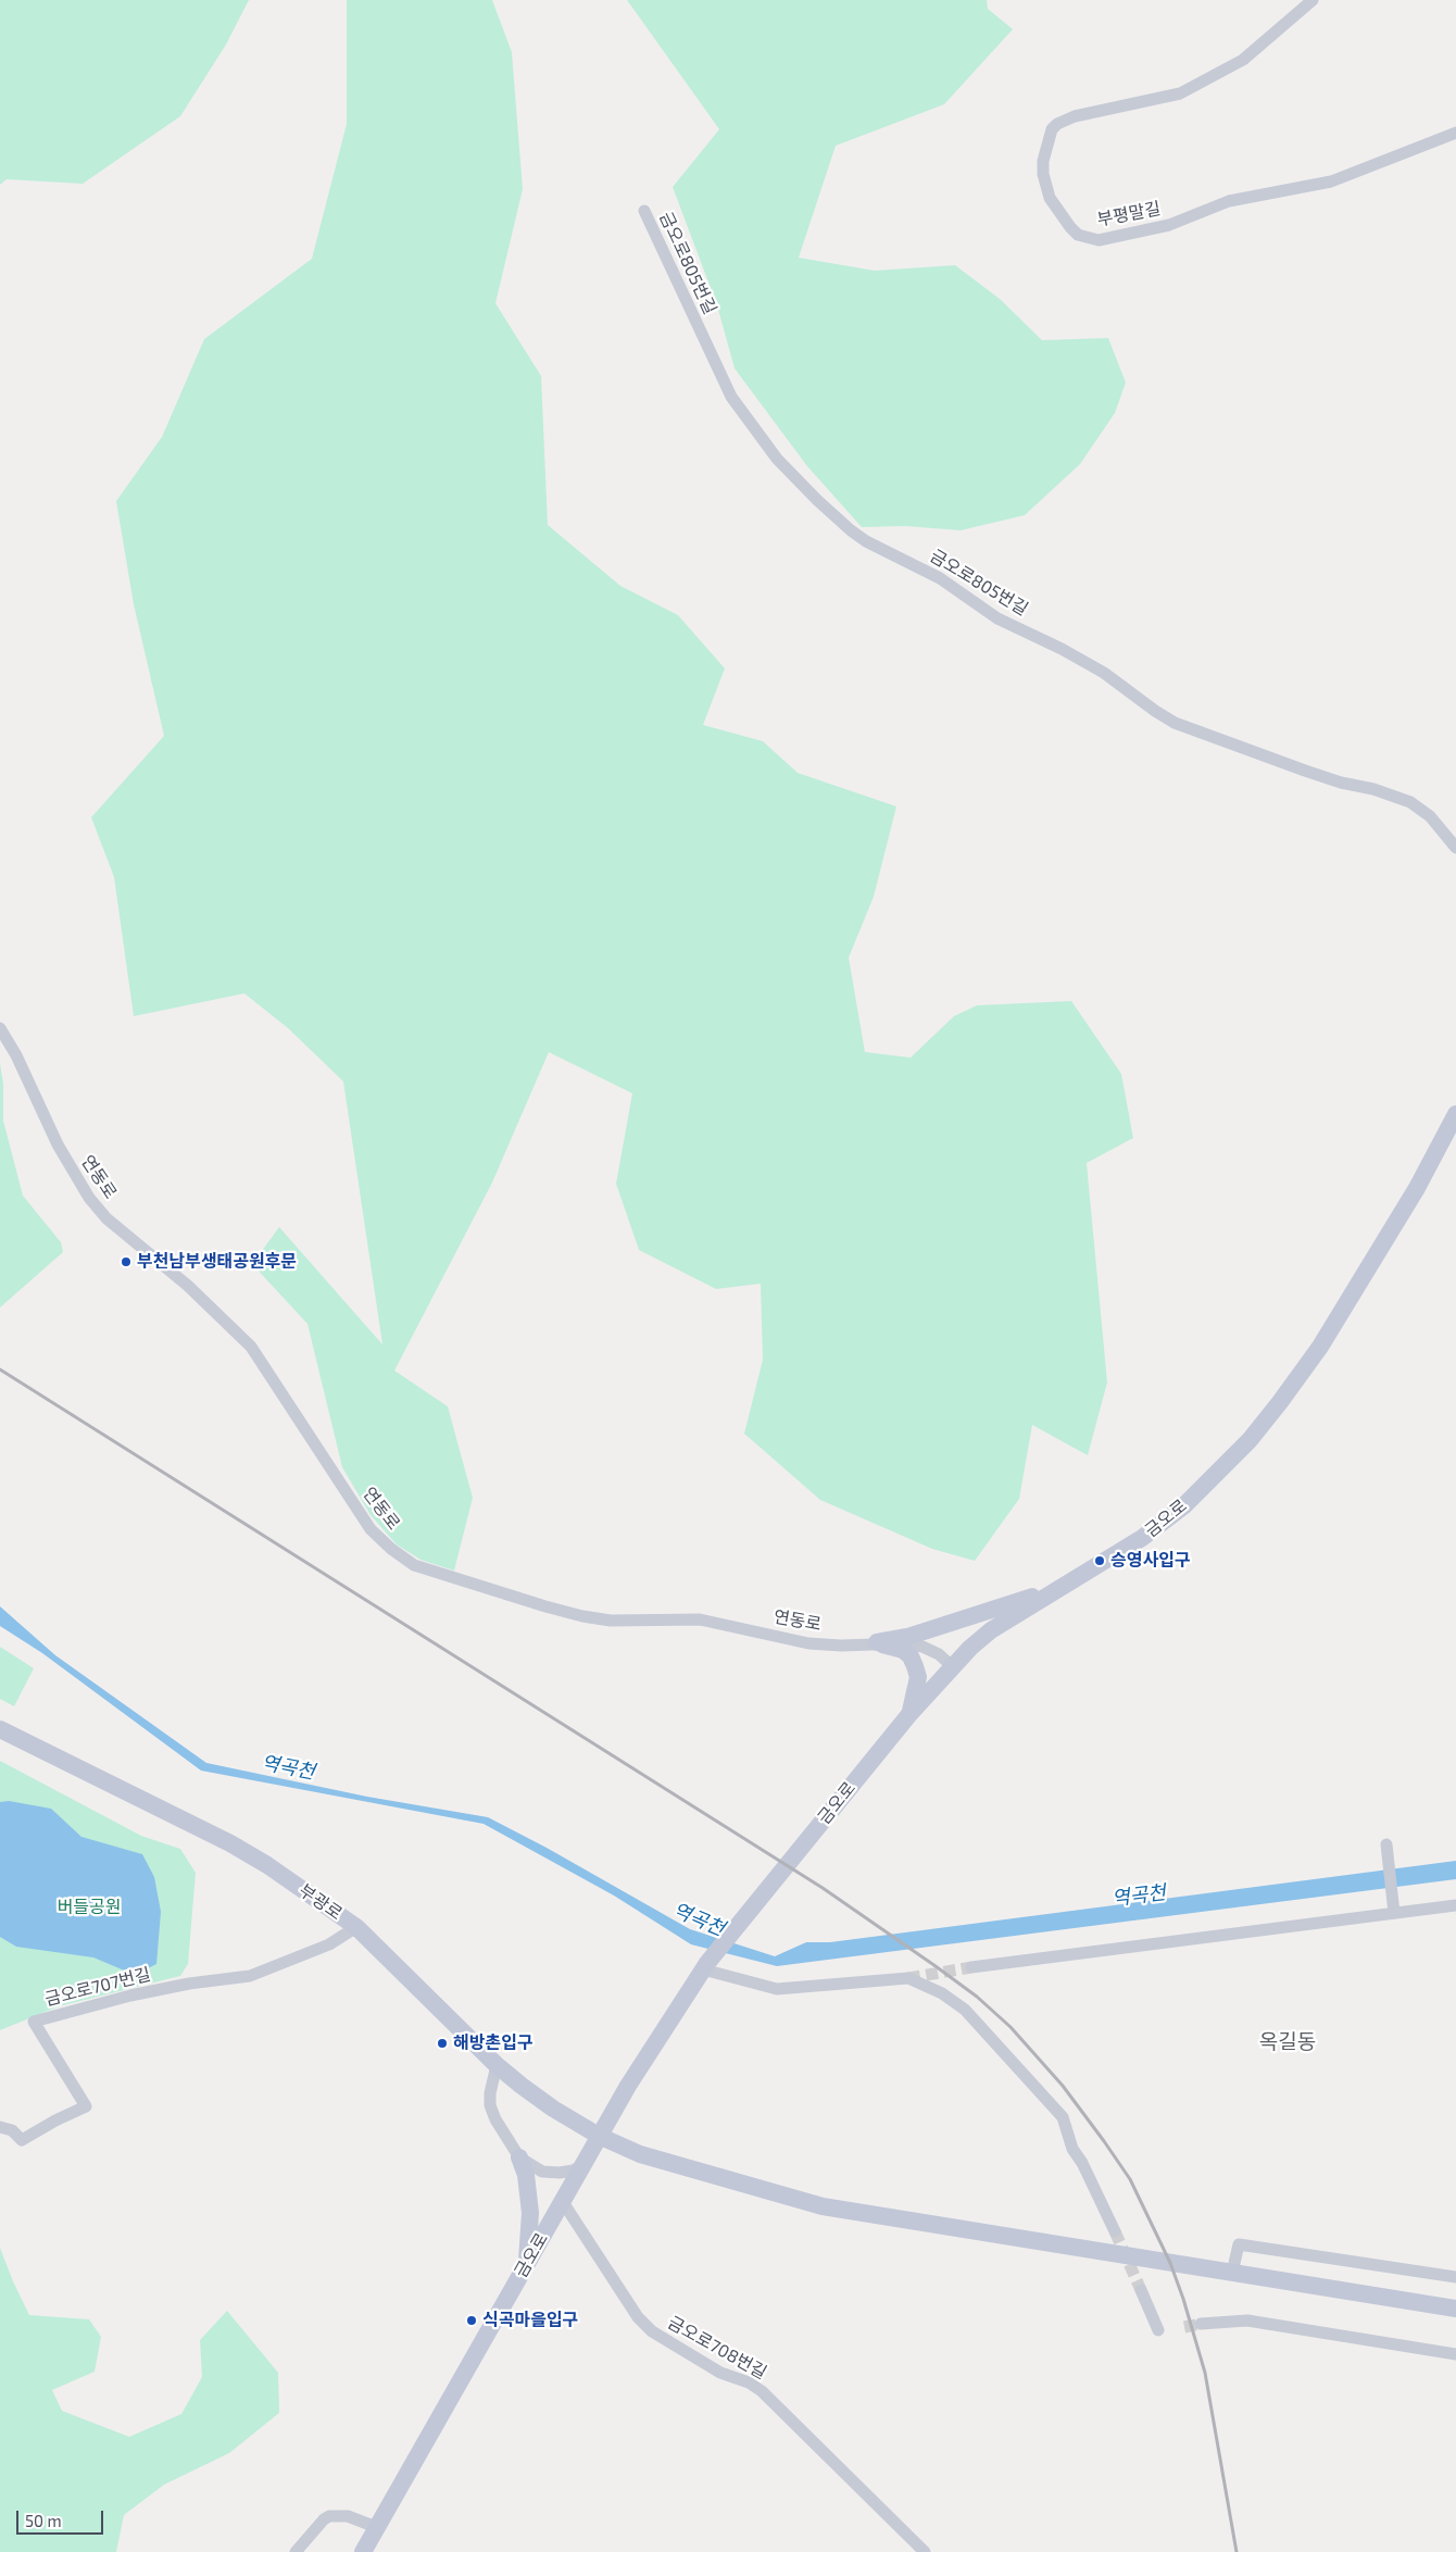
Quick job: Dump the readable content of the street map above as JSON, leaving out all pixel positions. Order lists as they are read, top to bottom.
{
  "streets": {
    "main road": ["금오로", "부광로"],
    "street": [
      "부평말길",
      "금오로805번길",
      "연동로",
      "금오로707번길",
      "금오로708번길"
    ]
  },
  "crossings": [
    ["연동로", "금오로"],
    ["금오로", "부광로"],
    ["금오로", "금오로708번길"],
    ["부광로", "금오로707번길"]
  ],
  "districts": ["옥길동"],
  "water": ["역곡천"],
  "parks": ["버들공원"],
  "places": [
    "부천남부생태공원후문",
    "승영사입구",
    "해방촌입구",
    "식곡마을입구"
  ],
  "scale_bar": "50 m"
}
